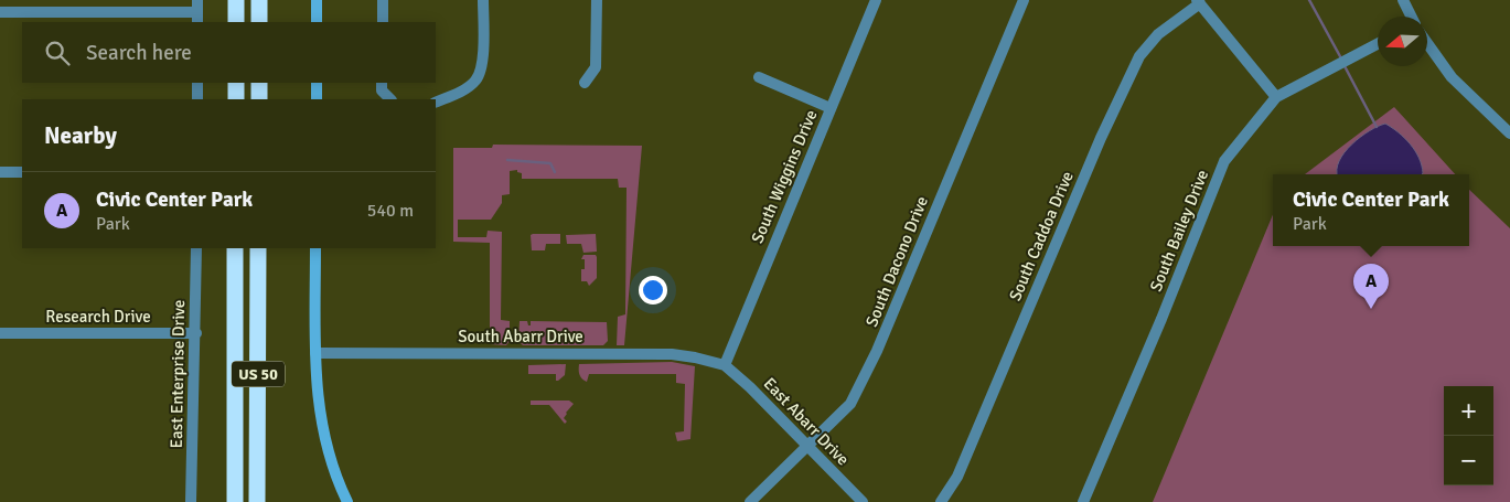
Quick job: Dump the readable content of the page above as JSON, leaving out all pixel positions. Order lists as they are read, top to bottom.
{
  "streets": {
    "highway": ["US 50"],
    "street": [
      "South Wiggins Drive",
      "South Bailey Drive",
      "South Caddoa Drive",
      "South Dacono Drive",
      "Research Drive",
      "South Abarr Drive",
      "East Enterprise Drive",
      "East Abarr Drive"
    ]
  },
  "crossings": [
    ["South Wiggins Drive", "South Abarr Drive"],
    ["South Wiggins Drive", "East Abarr Drive"],
    ["South Dacono Drive", "East Abarr Drive"],
    ["Research Drive", "East Enterprise Drive"],
    ["South Abarr Drive", "East Abarr Drive"]
  ],
  "north": "left",
  "page": {
    "search": "Search here",
    "heading": "Nearby",
    "list": [
      {
        "mark": "A",
        "name": "Civic Center Park",
        "note": "Park",
        "value": "540 m"
      }
    ],
    "popup": ["Civic Center Park", "Park"],
    "pins": "A",
    "map_buttons": ["+", "−"]
  }
}
